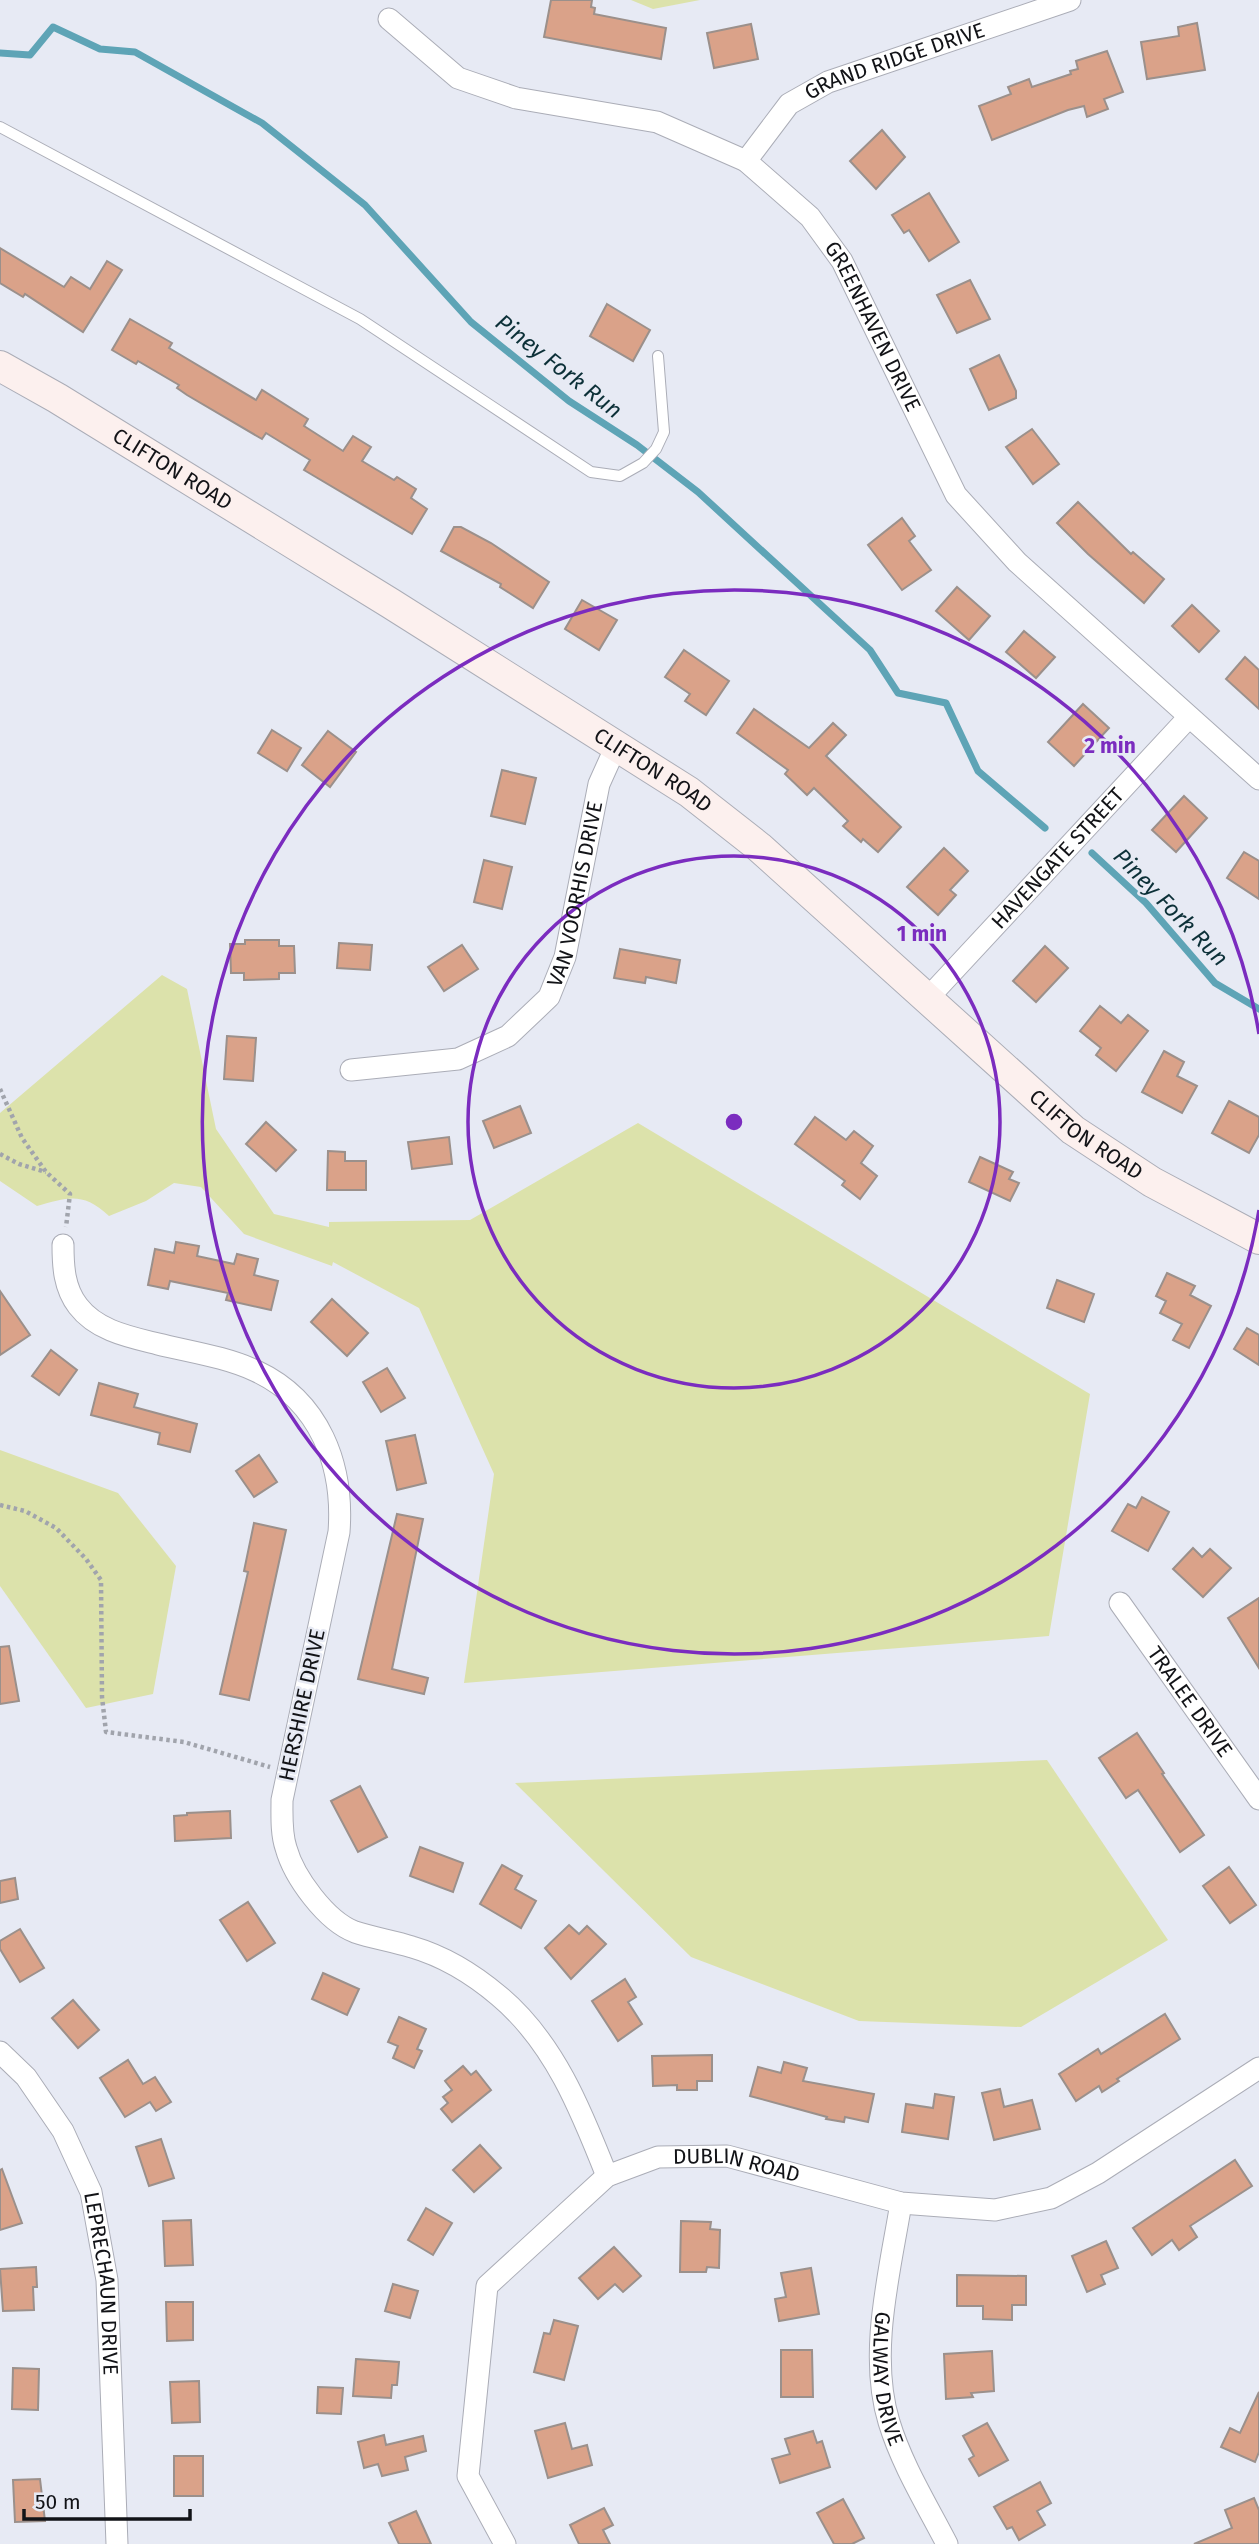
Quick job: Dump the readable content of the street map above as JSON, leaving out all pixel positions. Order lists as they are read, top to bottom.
{
  "streets": {
    "main road": ["CLIFTON ROAD"],
    "street": [
      "GRAND RIDGE DRIVE",
      "GREENHAVEN DRIVE",
      "HAVENGATE STREET",
      "VAN VOORHIS DRIVE",
      "TRALEE DRIVE",
      "HERSHIRE DRIVE",
      "DUBLIN ROAD",
      "LEPRECHAUN DRIVE",
      "GALWAY DRIVE"
    ]
  },
  "crossings": [
    ["GRAND RIDGE DRIVE", "GREENHAVEN DRIVE"],
    ["GREENHAVEN DRIVE", "HAVENGATE STREET"],
    ["CLIFTON ROAD", "HAVENGATE STREET"],
    ["CLIFTON ROAD", "VAN VOORHIS DRIVE"],
    ["HERSHIRE DRIVE", "DUBLIN ROAD"],
    ["DUBLIN ROAD", "GALWAY DRIVE"]
  ],
  "water": ["Piney Fork Run"],
  "scale_bar": "50 m",
  "rings": ["2 min", "1 min"]
}
